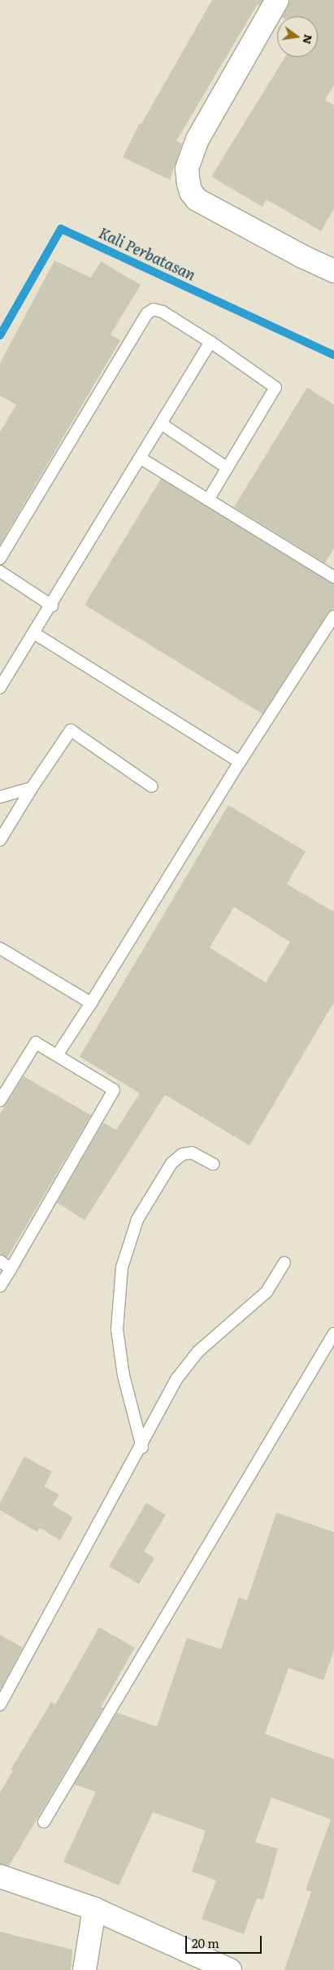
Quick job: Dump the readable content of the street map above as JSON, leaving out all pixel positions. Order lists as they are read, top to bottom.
{
  "water": ["Kali Perbatasan"],
  "scale_bar": "20 m",
  "north": "right"
}
